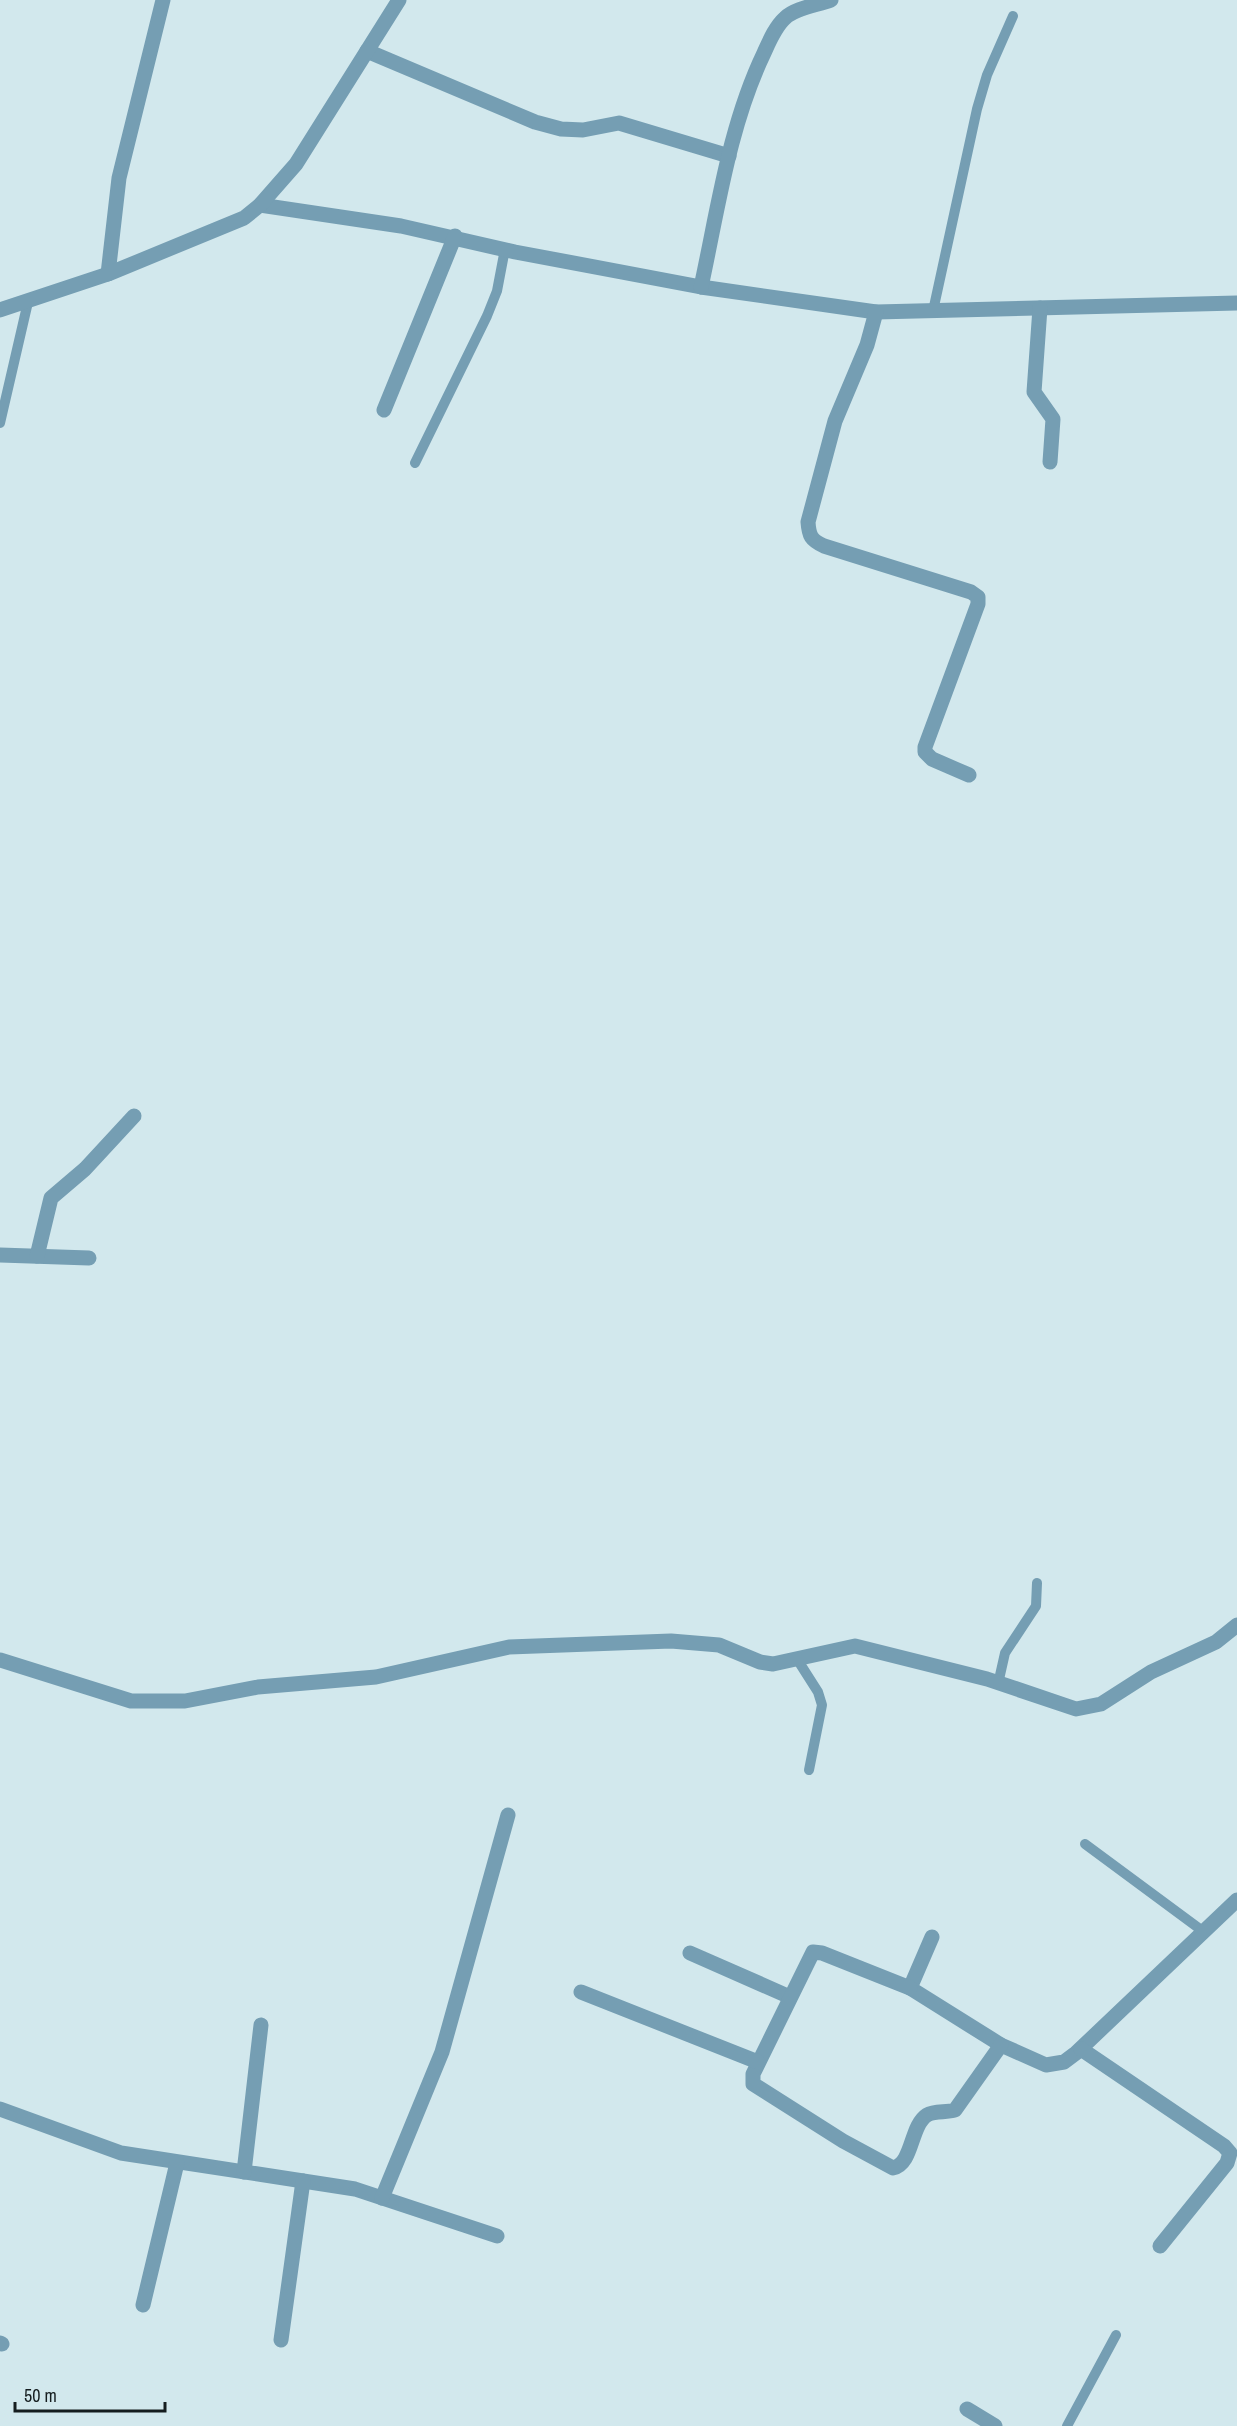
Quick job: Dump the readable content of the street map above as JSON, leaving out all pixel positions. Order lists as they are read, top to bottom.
{
  "scale_bar": "50 m"
}
